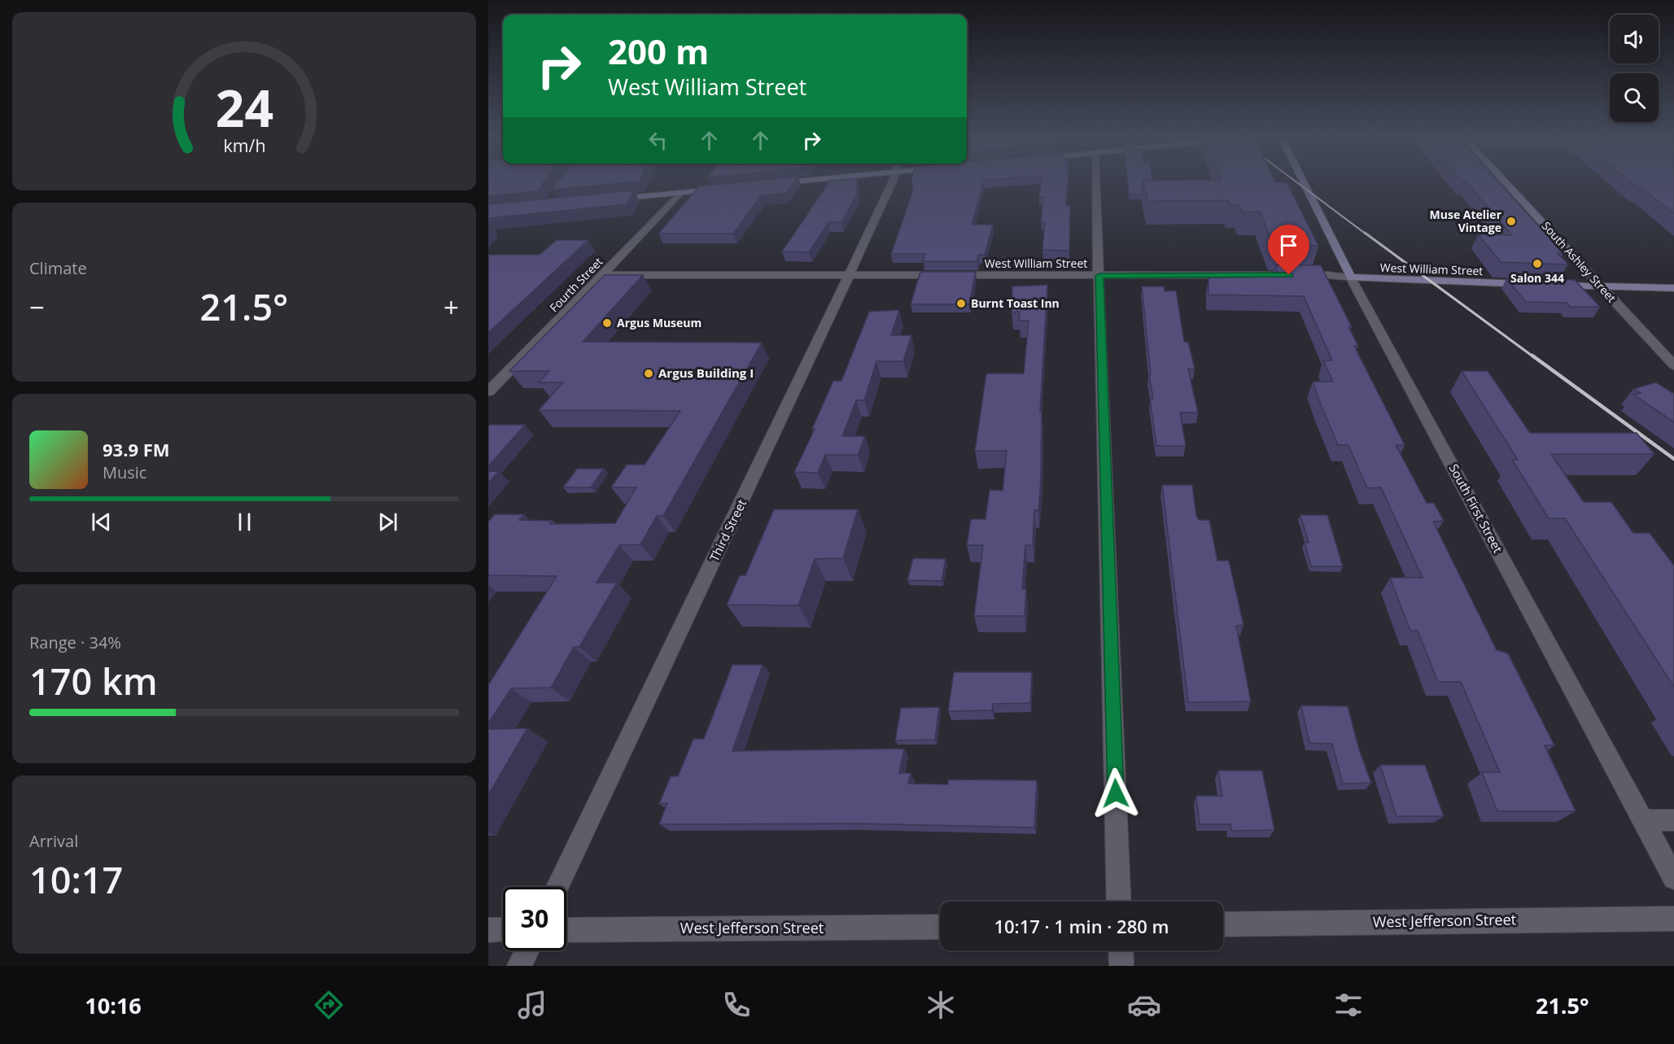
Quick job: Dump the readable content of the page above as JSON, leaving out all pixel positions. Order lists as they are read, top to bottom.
{
  "streets": {
    "street": [
      "South Ashley Street",
      "West William Street",
      "Fourth Street",
      "South First Street",
      "Third Street",
      "West Jefferson Street"
    ]
  },
  "crossings": [
    ["West William Street", "Fourth Street"],
    ["West William Street", "South First Street"],
    ["West William Street", "Third Street"]
  ],
  "places": [
    "Muse Atelier Vintage",
    "Salon 344",
    "Burnt Toast Inn",
    "Argus Museum",
    "Argus Building I"
  ],
  "page": {
    "turn": ["200 m", "West William Street"],
    "tile": [
      "Climate",
      ["Range · 34%", "170 km"],
      ["Arrival", "10:17"]
    ],
    "heat": ["−", "21.5°", "+"],
    "song": ["93.9 FM", "Music"],
    "limit": "30",
    "trip": "10:17 · 1 min · 280 m",
    "tabs": ["10:16", "21.5°"],
    "gauge": ["24", "km/h"]
  }
}
